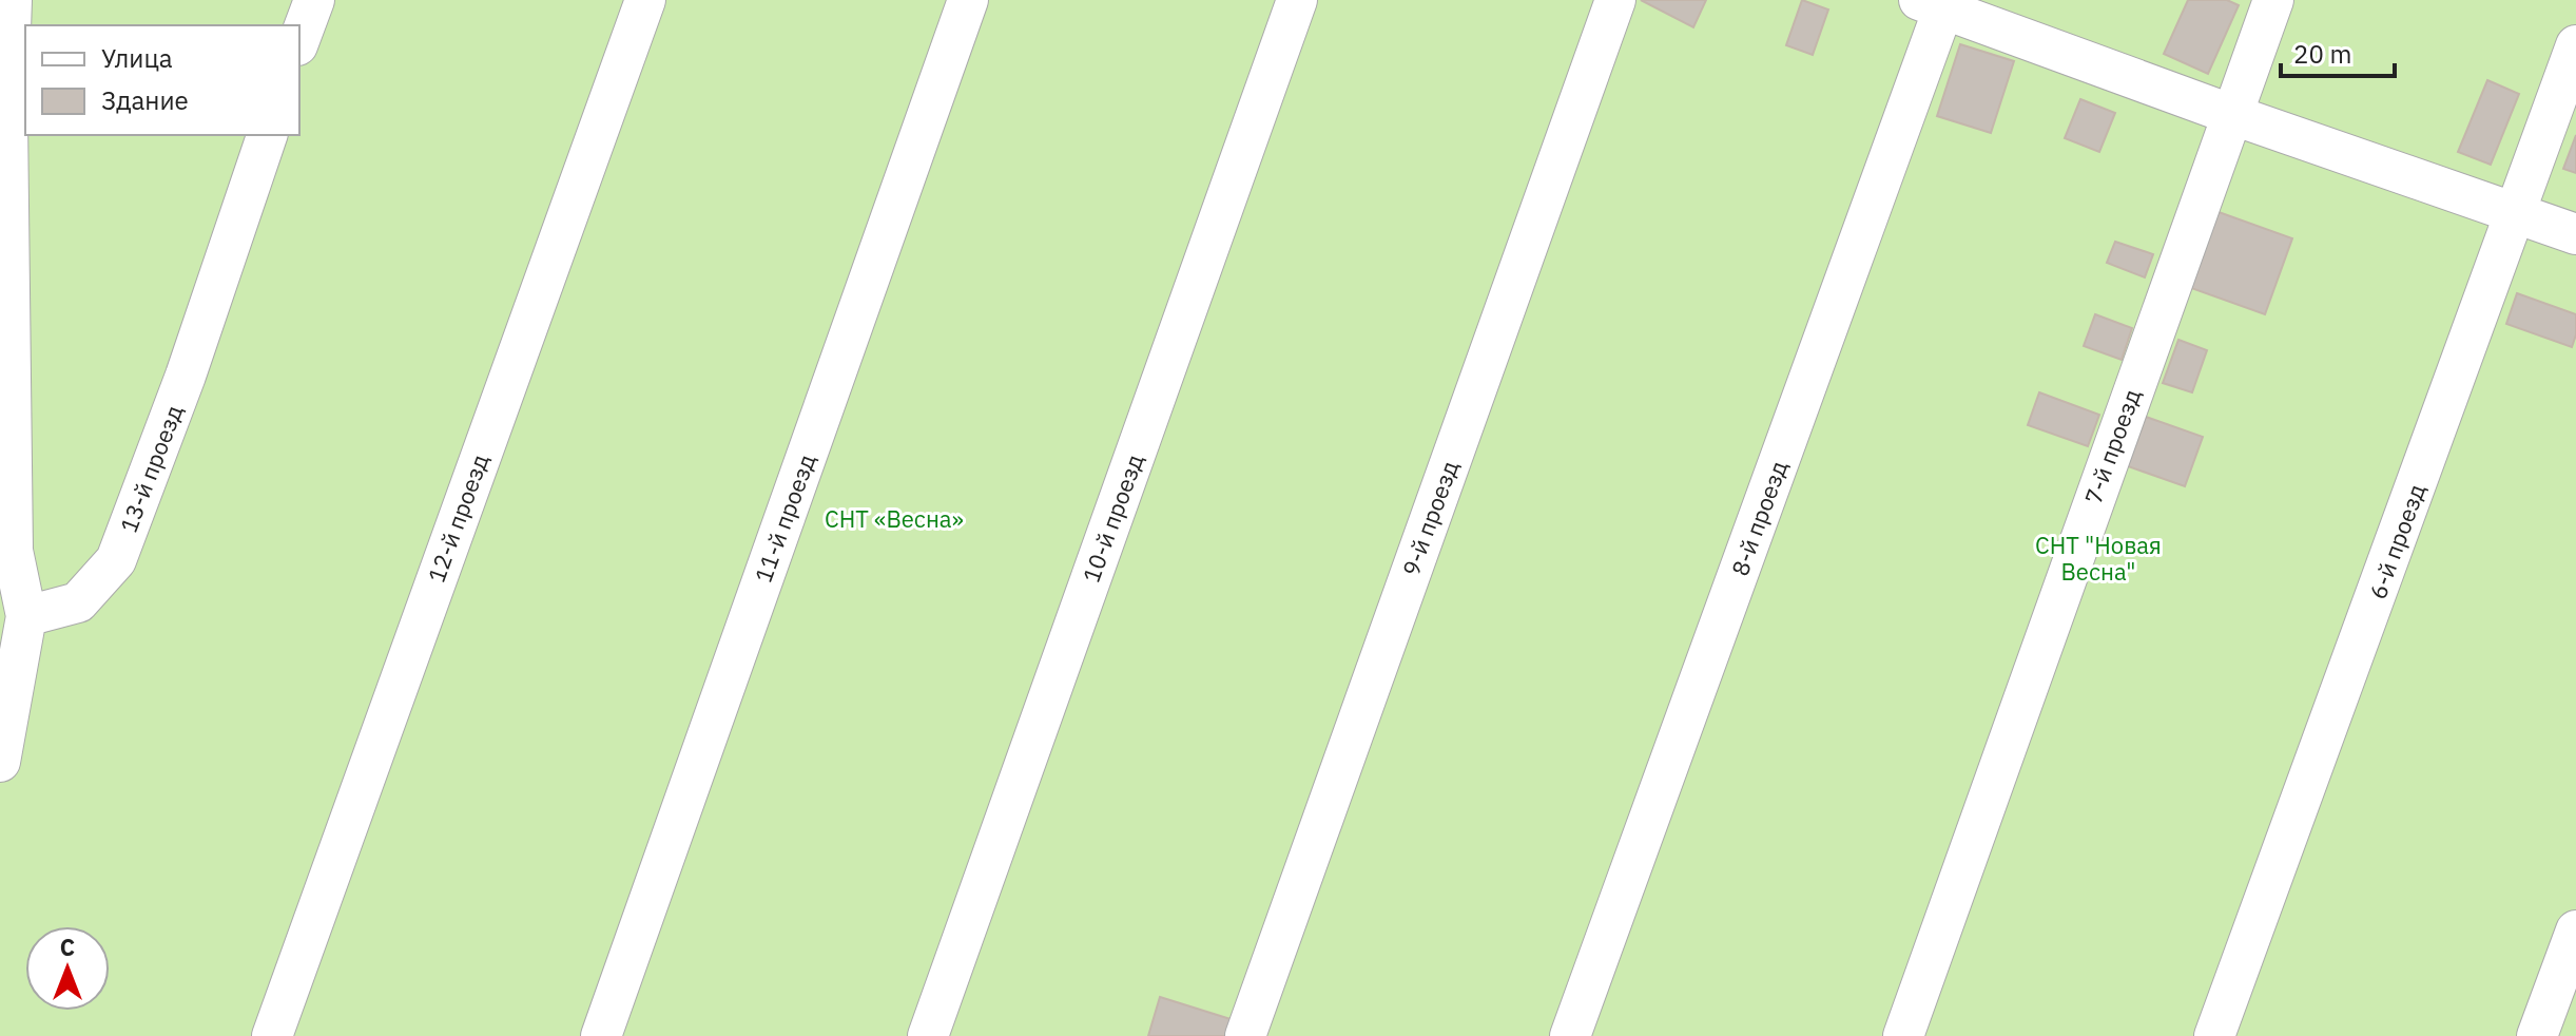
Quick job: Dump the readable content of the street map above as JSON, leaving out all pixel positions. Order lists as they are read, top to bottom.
{
  "streets": {
    "street": [
      "7-й проезд",
      "13-й проезд",
      "12-й проезд",
      "11-й проезд",
      "10-й проезд",
      "9-й проезд",
      "8-й проезд",
      "6-й проезд"
    ]
  },
  "parks": ["СНТ «Весна»", "СНТ \"Новая Весна\""],
  "legend": ["Улица", "Здание"],
  "scale_bar": "20 m",
  "north": "top"
}
